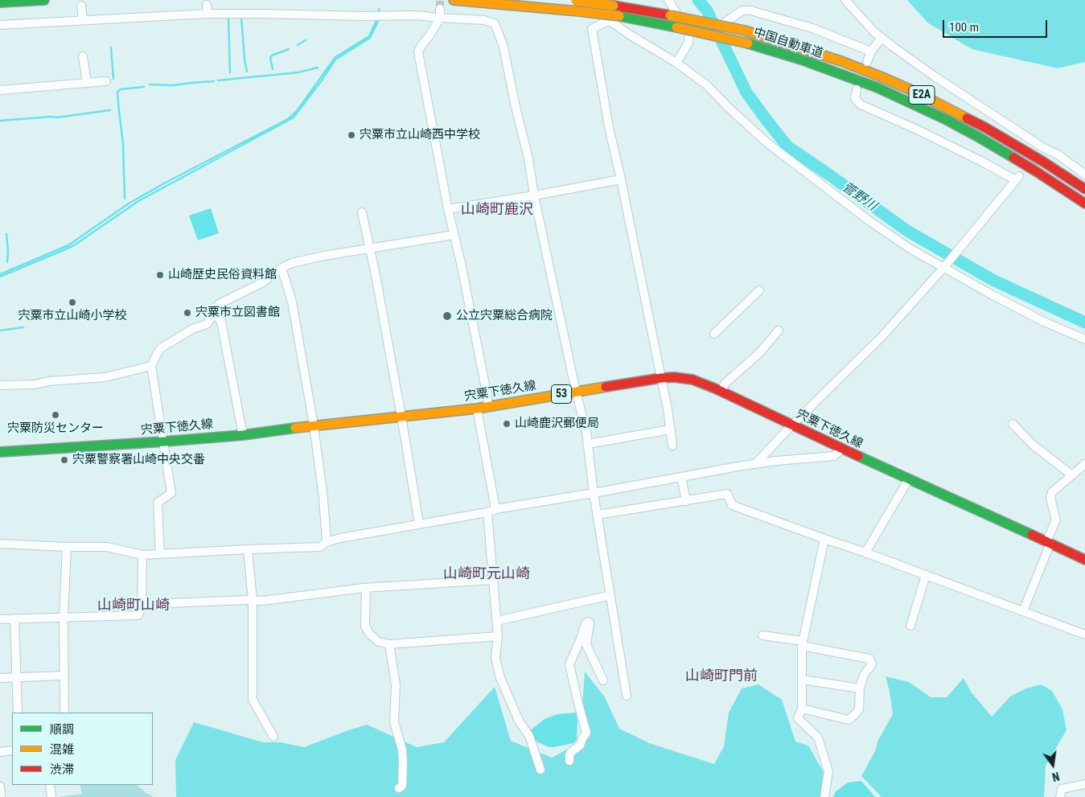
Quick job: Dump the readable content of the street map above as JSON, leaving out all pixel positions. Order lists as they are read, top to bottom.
{
  "streets": {
    "main road": [
      "中国自動車道",
      "E2A",
      "宍粟下徳久線",
      "53"
    ]
  },
  "districts": [
    "山崎町鹿沢",
    "山崎町元山崎",
    "山崎町山崎",
    "山崎町門前"
  ],
  "water": ["菅野川"],
  "places": [
    "宍粟市立山崎西中学校",
    "山崎歴史民俗資料館",
    "宍粟市立山崎小学校",
    "宍粟市立図書館",
    "公立宍粟総合病院",
    "宍粟防災センター",
    "山崎鹿沢郵便局",
    "宍粟警察署山崎中央交番"
  ],
  "legend": ["順調", "混雑", "渋滞"],
  "scale_bar": "100 m",
  "north": "bottom"
}
